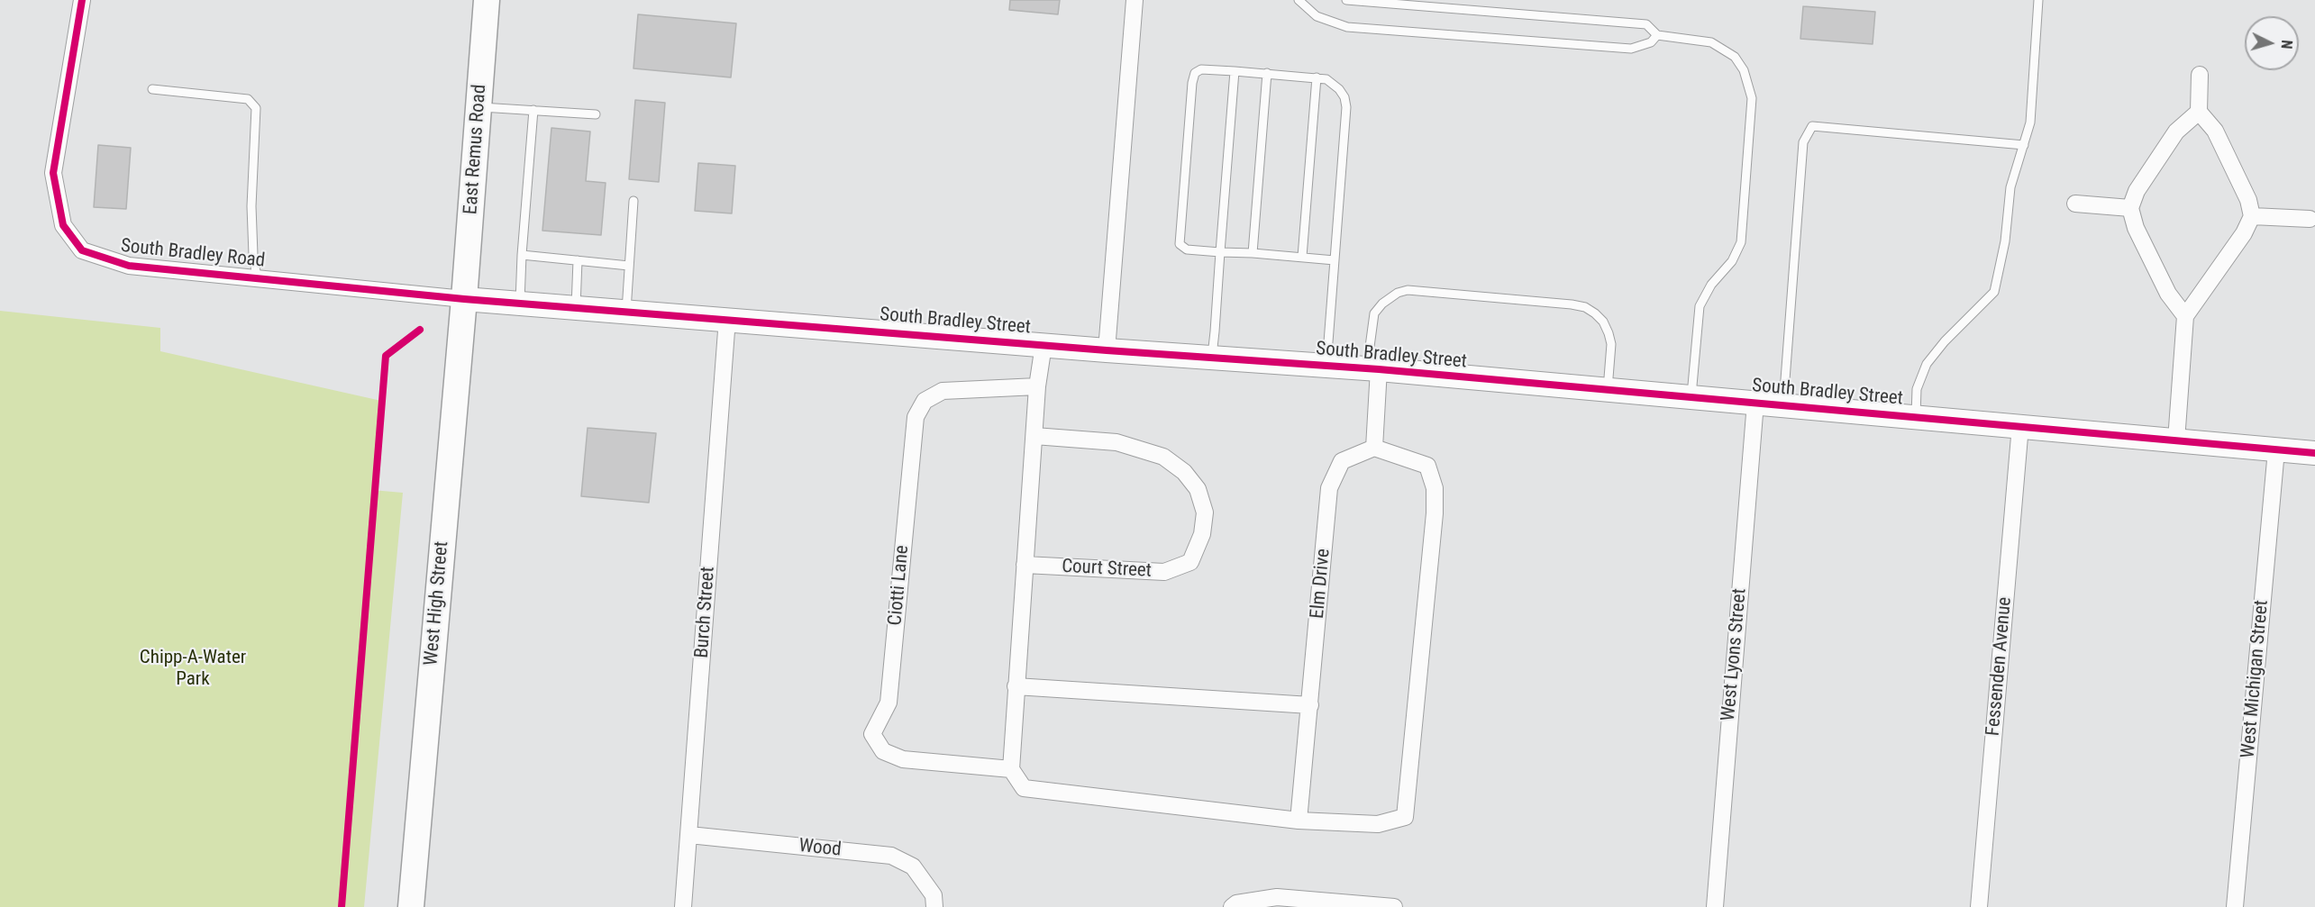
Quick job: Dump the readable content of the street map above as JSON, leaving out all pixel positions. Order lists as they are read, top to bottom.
{
  "streets": {
    "main road": ["East Remus Road", "West High Street"],
    "street": [
      "South Bradley Road",
      "South Bradley Street",
      "Court Street",
      "Elm Drive",
      "Ciotti Lane",
      "Burch Street",
      "West Lyons Street",
      "Fessenden Avenue",
      "West Michigan Street",
      "Wood"
    ]
  },
  "crossings": [
    ["East Remus Road", "South Bradley Road"],
    ["East Remus Road", "South Bradley Street"],
    ["East Remus Road", "West High Street"],
    ["South Bradley Road", "South Bradley Street"],
    ["South Bradley Road", "West High Street"],
    ["South Bradley Street", "West High Street"],
    ["South Bradley Street", "Burch Street"],
    ["South Bradley Street", "West Lyons Street"],
    ["South Bradley Street", "Fessenden Avenue"],
    ["South Bradley Street", "West Michigan Street"],
    ["Burch Street", "Wood"]
  ],
  "parks": ["Chipp-A-Water Park"],
  "north": "right"
}
